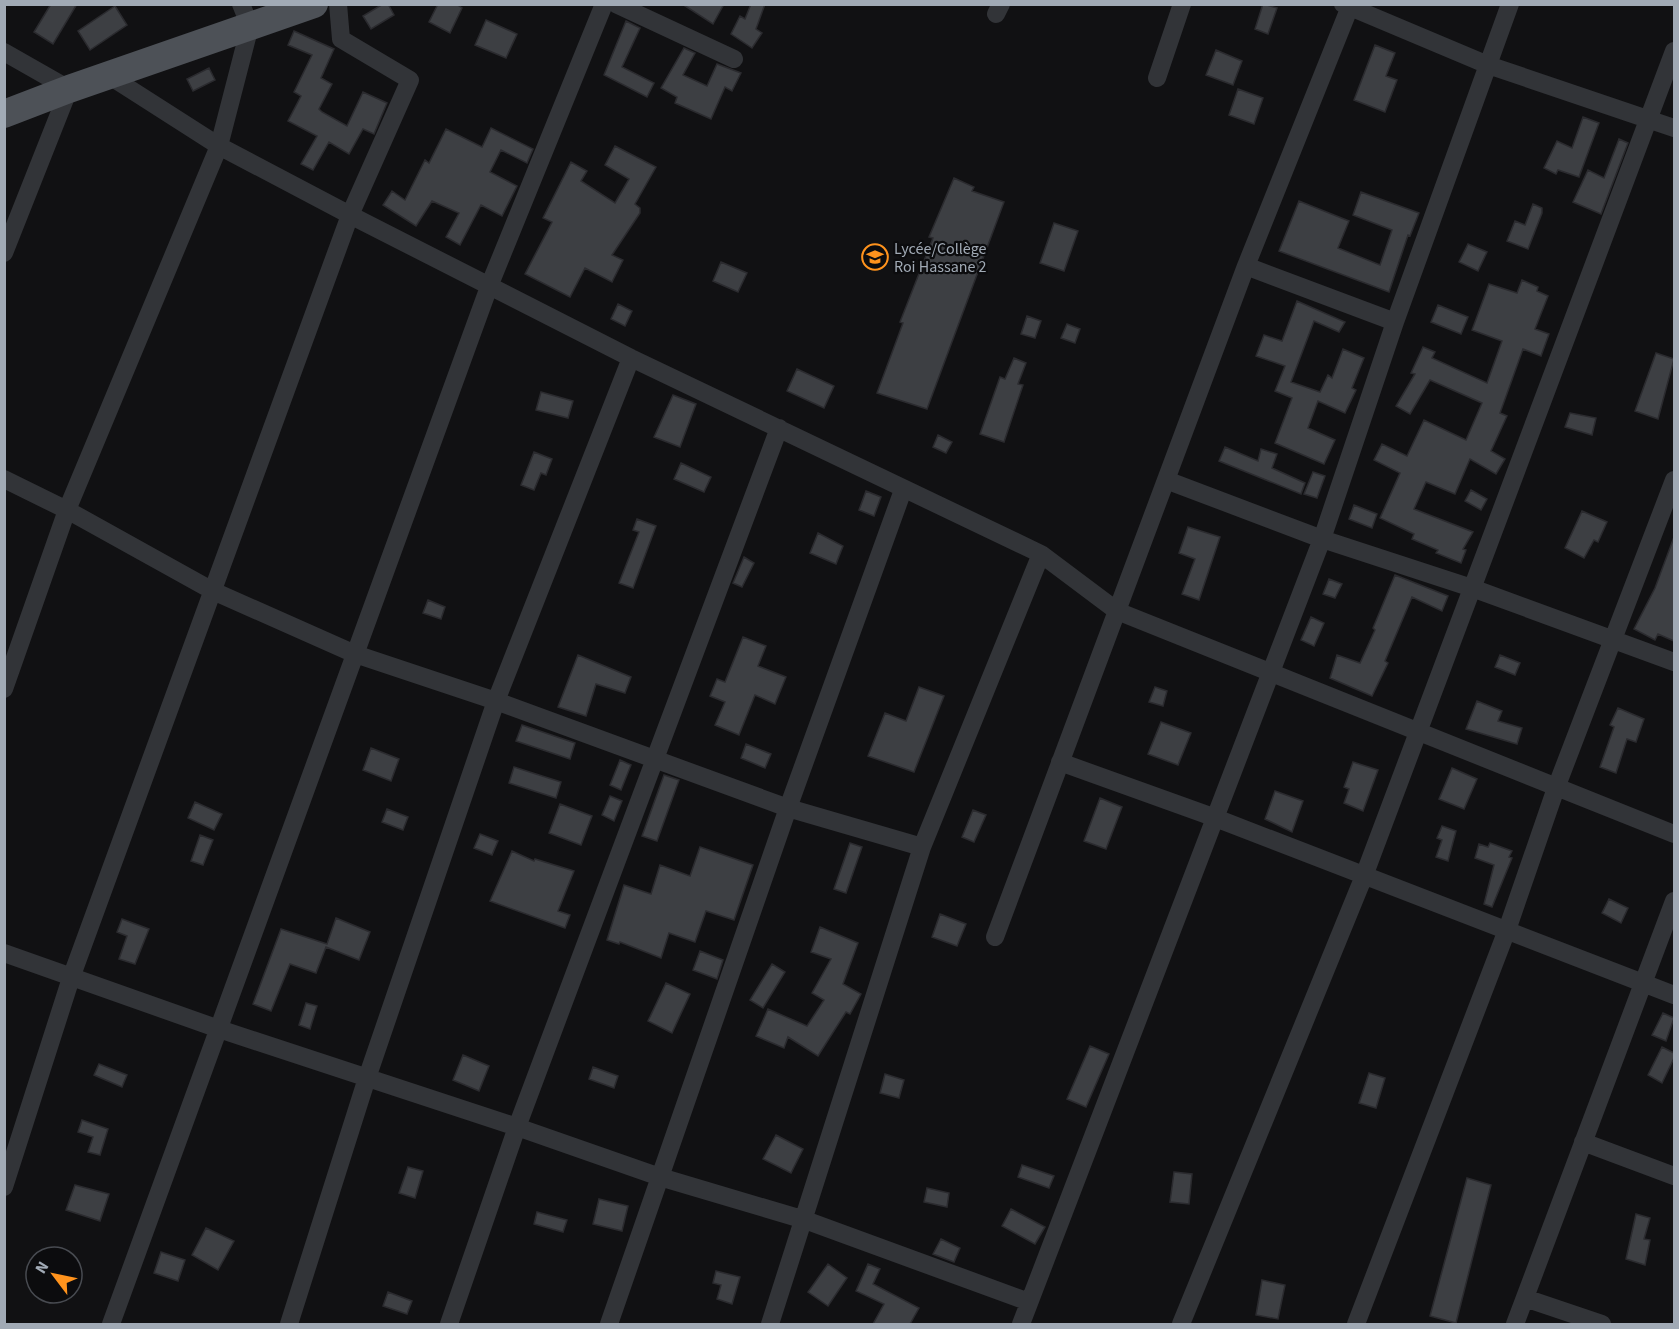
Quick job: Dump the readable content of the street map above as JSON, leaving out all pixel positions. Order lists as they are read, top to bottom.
{
  "places": {
    "school or university": ["Lycée/Collège Roi Hassane 2"]
  },
  "north": "top left"
}
